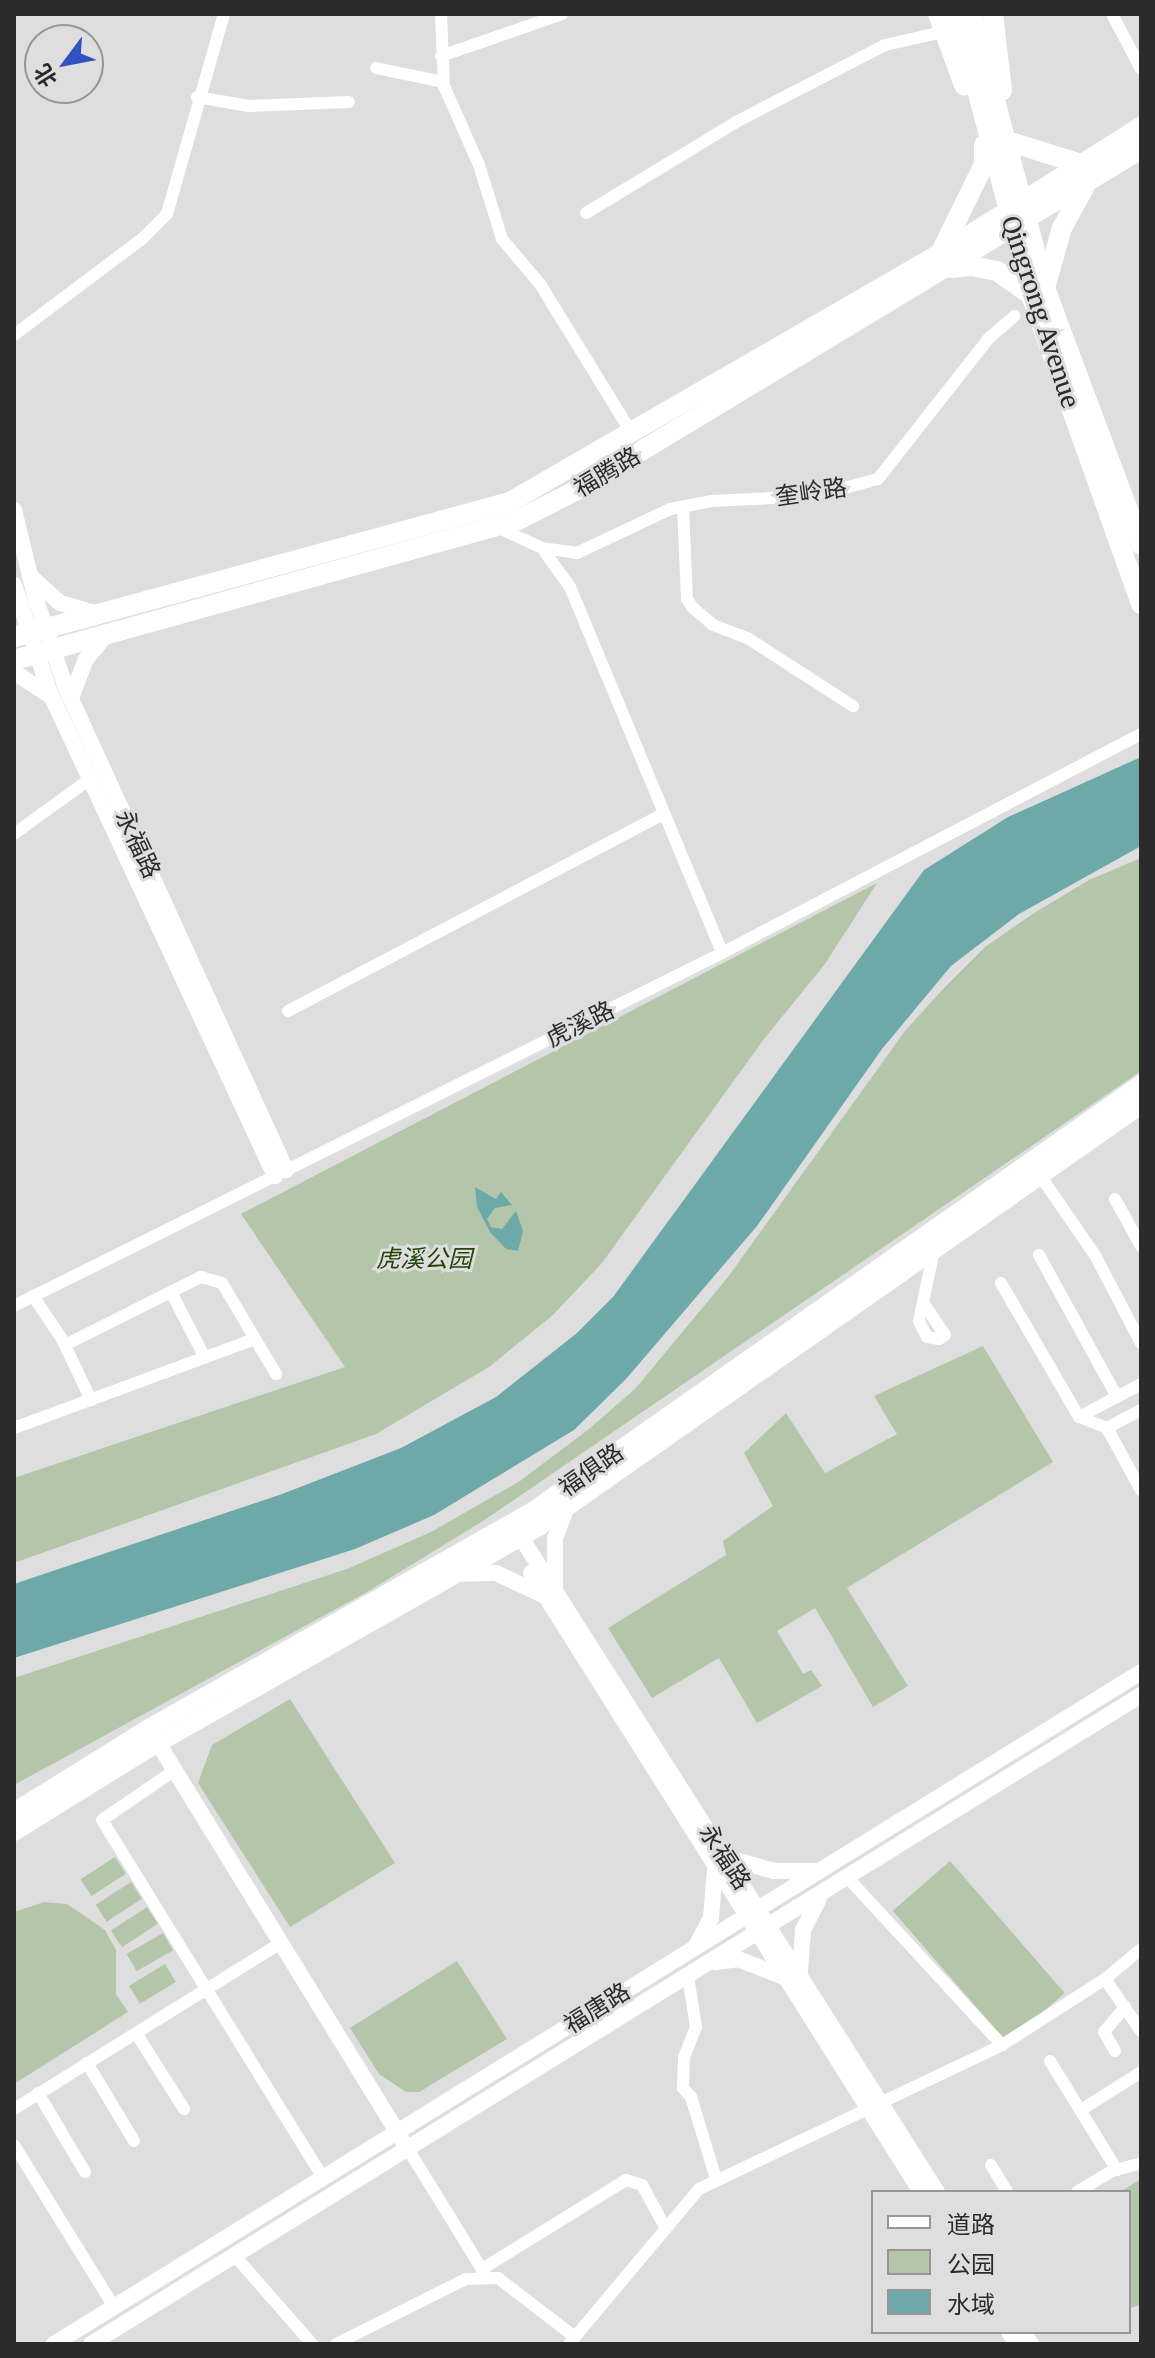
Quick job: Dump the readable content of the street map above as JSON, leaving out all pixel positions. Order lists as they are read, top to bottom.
{
  "streets": {
    "main road": ["Qingrong Avenue", "福腾路", "福俱路"],
    "street": [
      "奎岭路",
      "永福路",
      "虎溪路",
      "福唐路"
    ]
  },
  "crossings": [
    ["Qingrong Avenue", "福腾路"],
    ["福腾路", "永福路"],
    ["永福路", "虎溪路"],
    ["永福路", "福俱路"],
    ["永福路", "福唐路"]
  ],
  "parks": ["虎溪公园"],
  "legend": ["道路", "公园", "水域"],
  "north": "bottom left"
}
